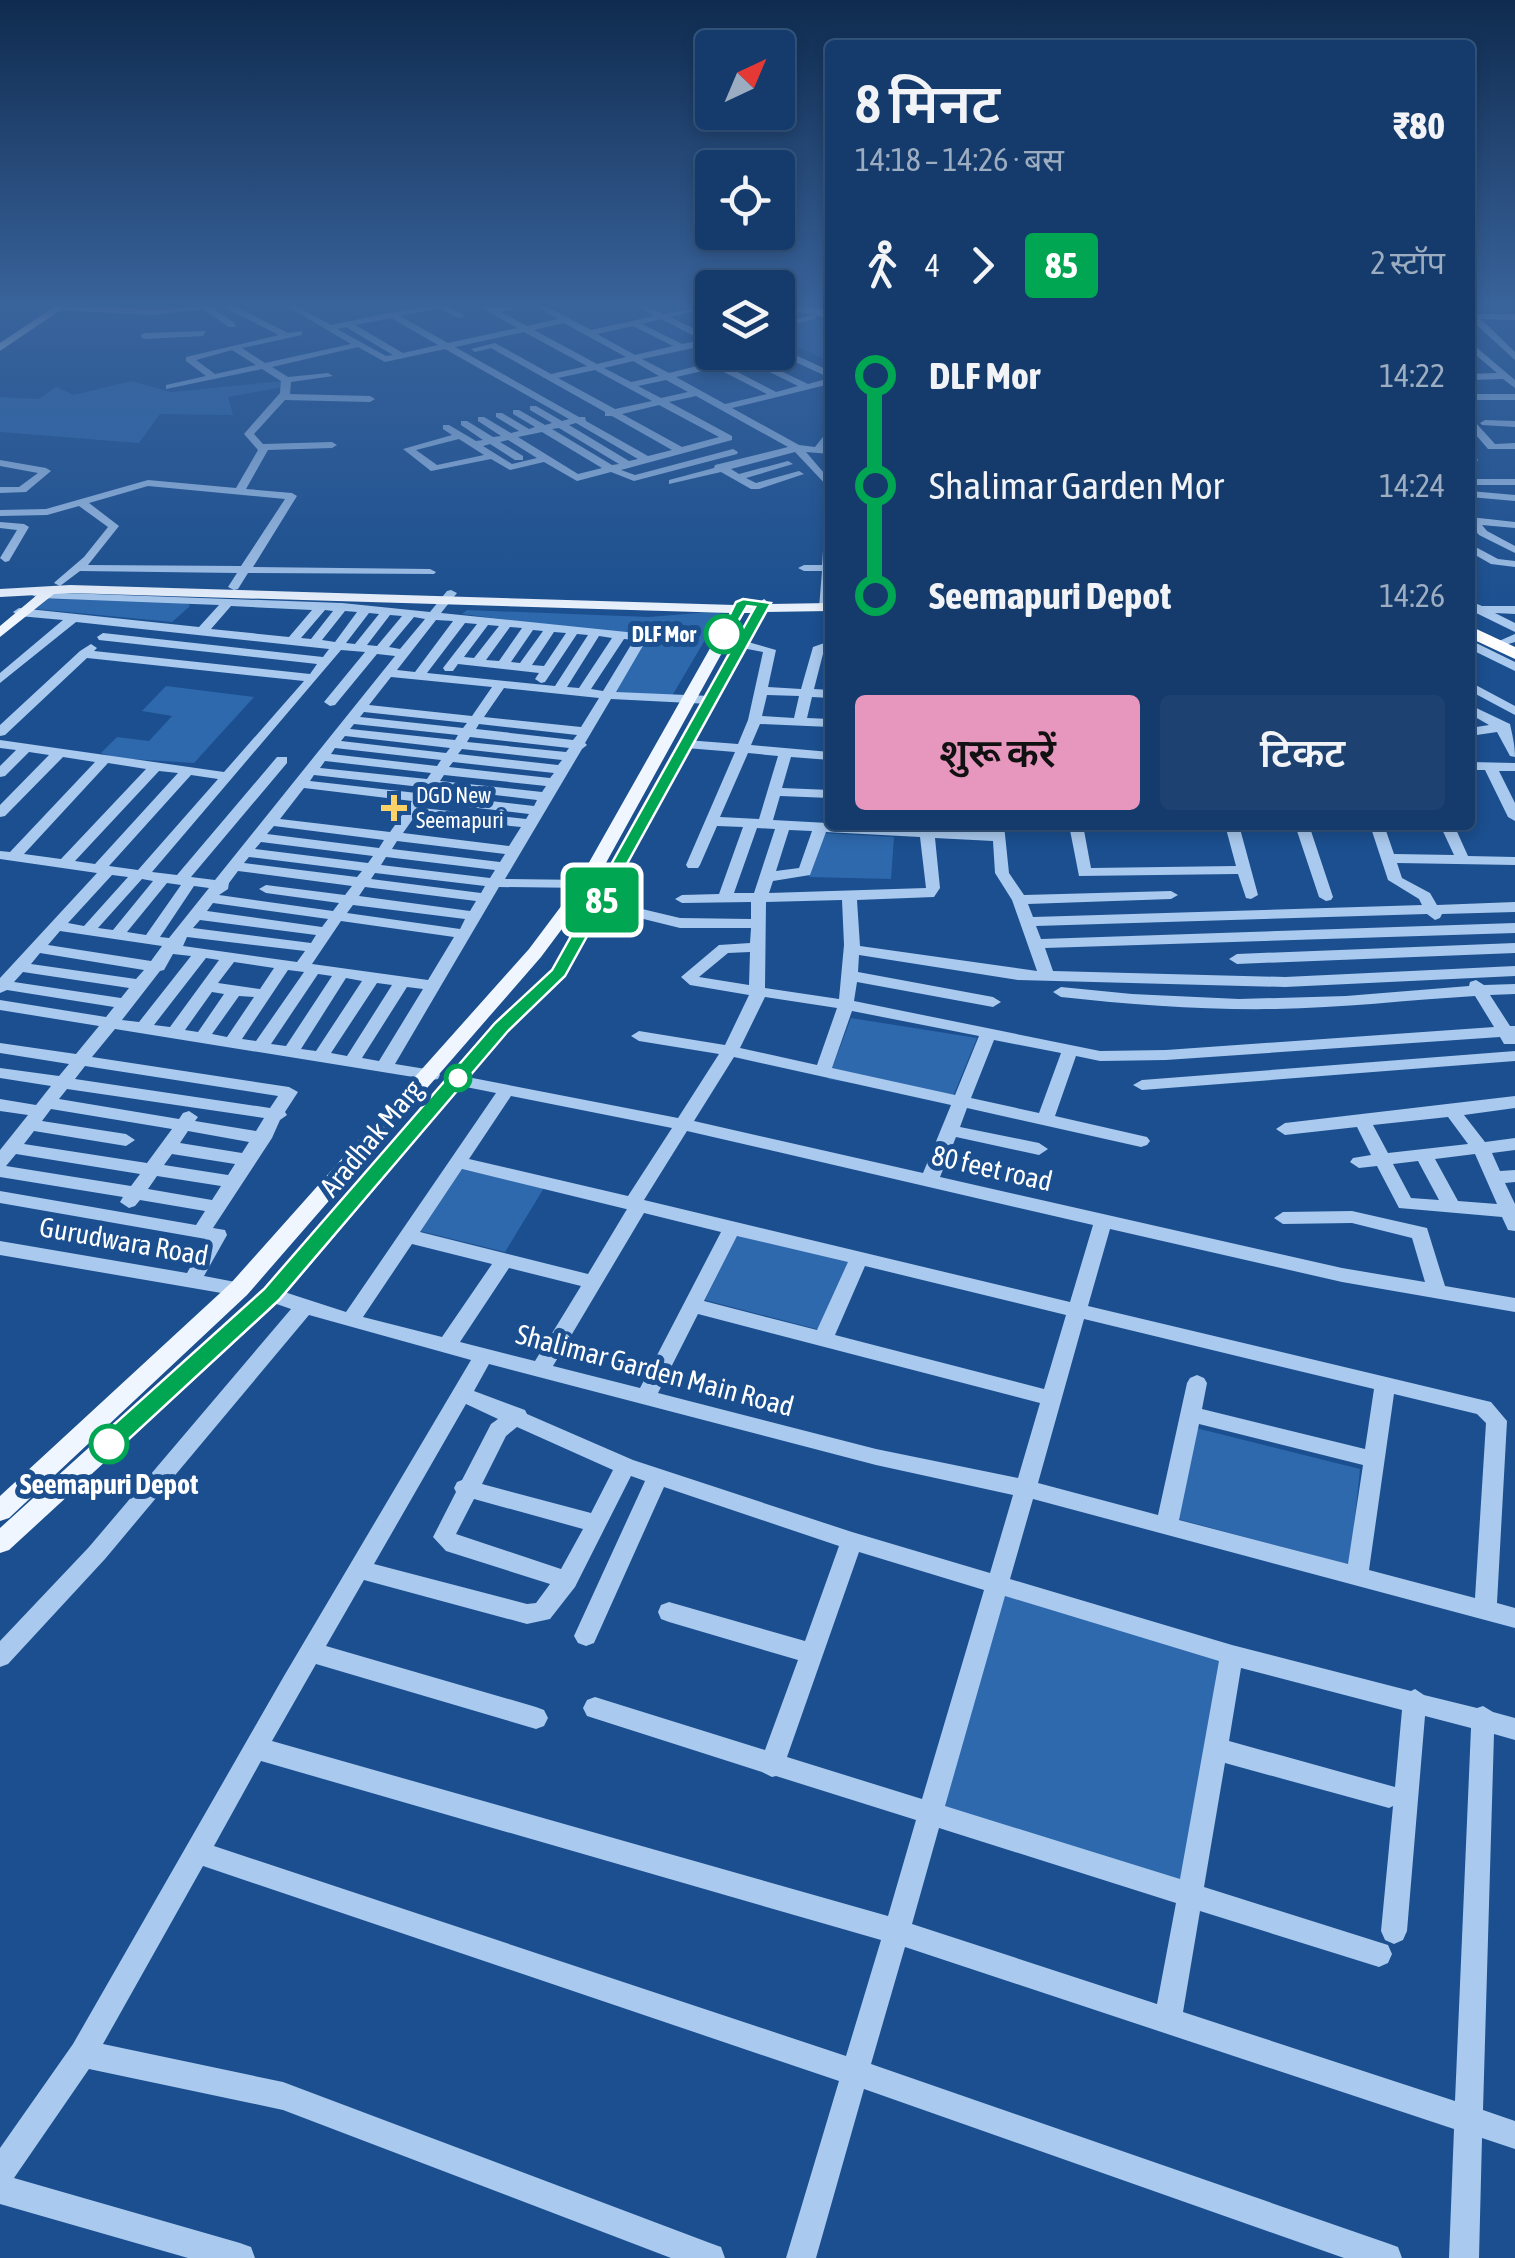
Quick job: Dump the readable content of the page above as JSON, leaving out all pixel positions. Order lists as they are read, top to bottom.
{
  "streets": {
    "main road": ["Aradhak Marg"],
    "street": ["80 feet road", "Gurudwara Road", "Shalimar Garden Main Road"]
  },
  "crossings": [
    ["Aradhak Marg", "80 feet road"],
    ["Aradhak Marg", "Gurudwara Road"],
    ["Aradhak Marg", "Shalimar Garden Main Road"]
  ],
  "places": {
    "other": ["DLF Mor", "Seemapuri Depot"],
    "health": ["DGD New Seemapuri"]
  },
  "lines": ["bus line 85"],
  "north": "top right",
  "page": {
    "on_map": "85",
    "heading": ["8 मिनट", "14:18 – 14:26 · बस", "₹80"],
    "legs": ["4", "85", "2 स्टॉप"],
    "list": [
      {
        "name": "DLF Mor",
        "value": "14:22"
      },
      {
        "name": "Shalimar Garden Mor",
        "value": "14:24"
      },
      {
        "name": "Seemapuri Depot",
        "value": "14:26"
      }
    ],
    "buttons": ["शुरू करें", "टिकट"]
  }
}
